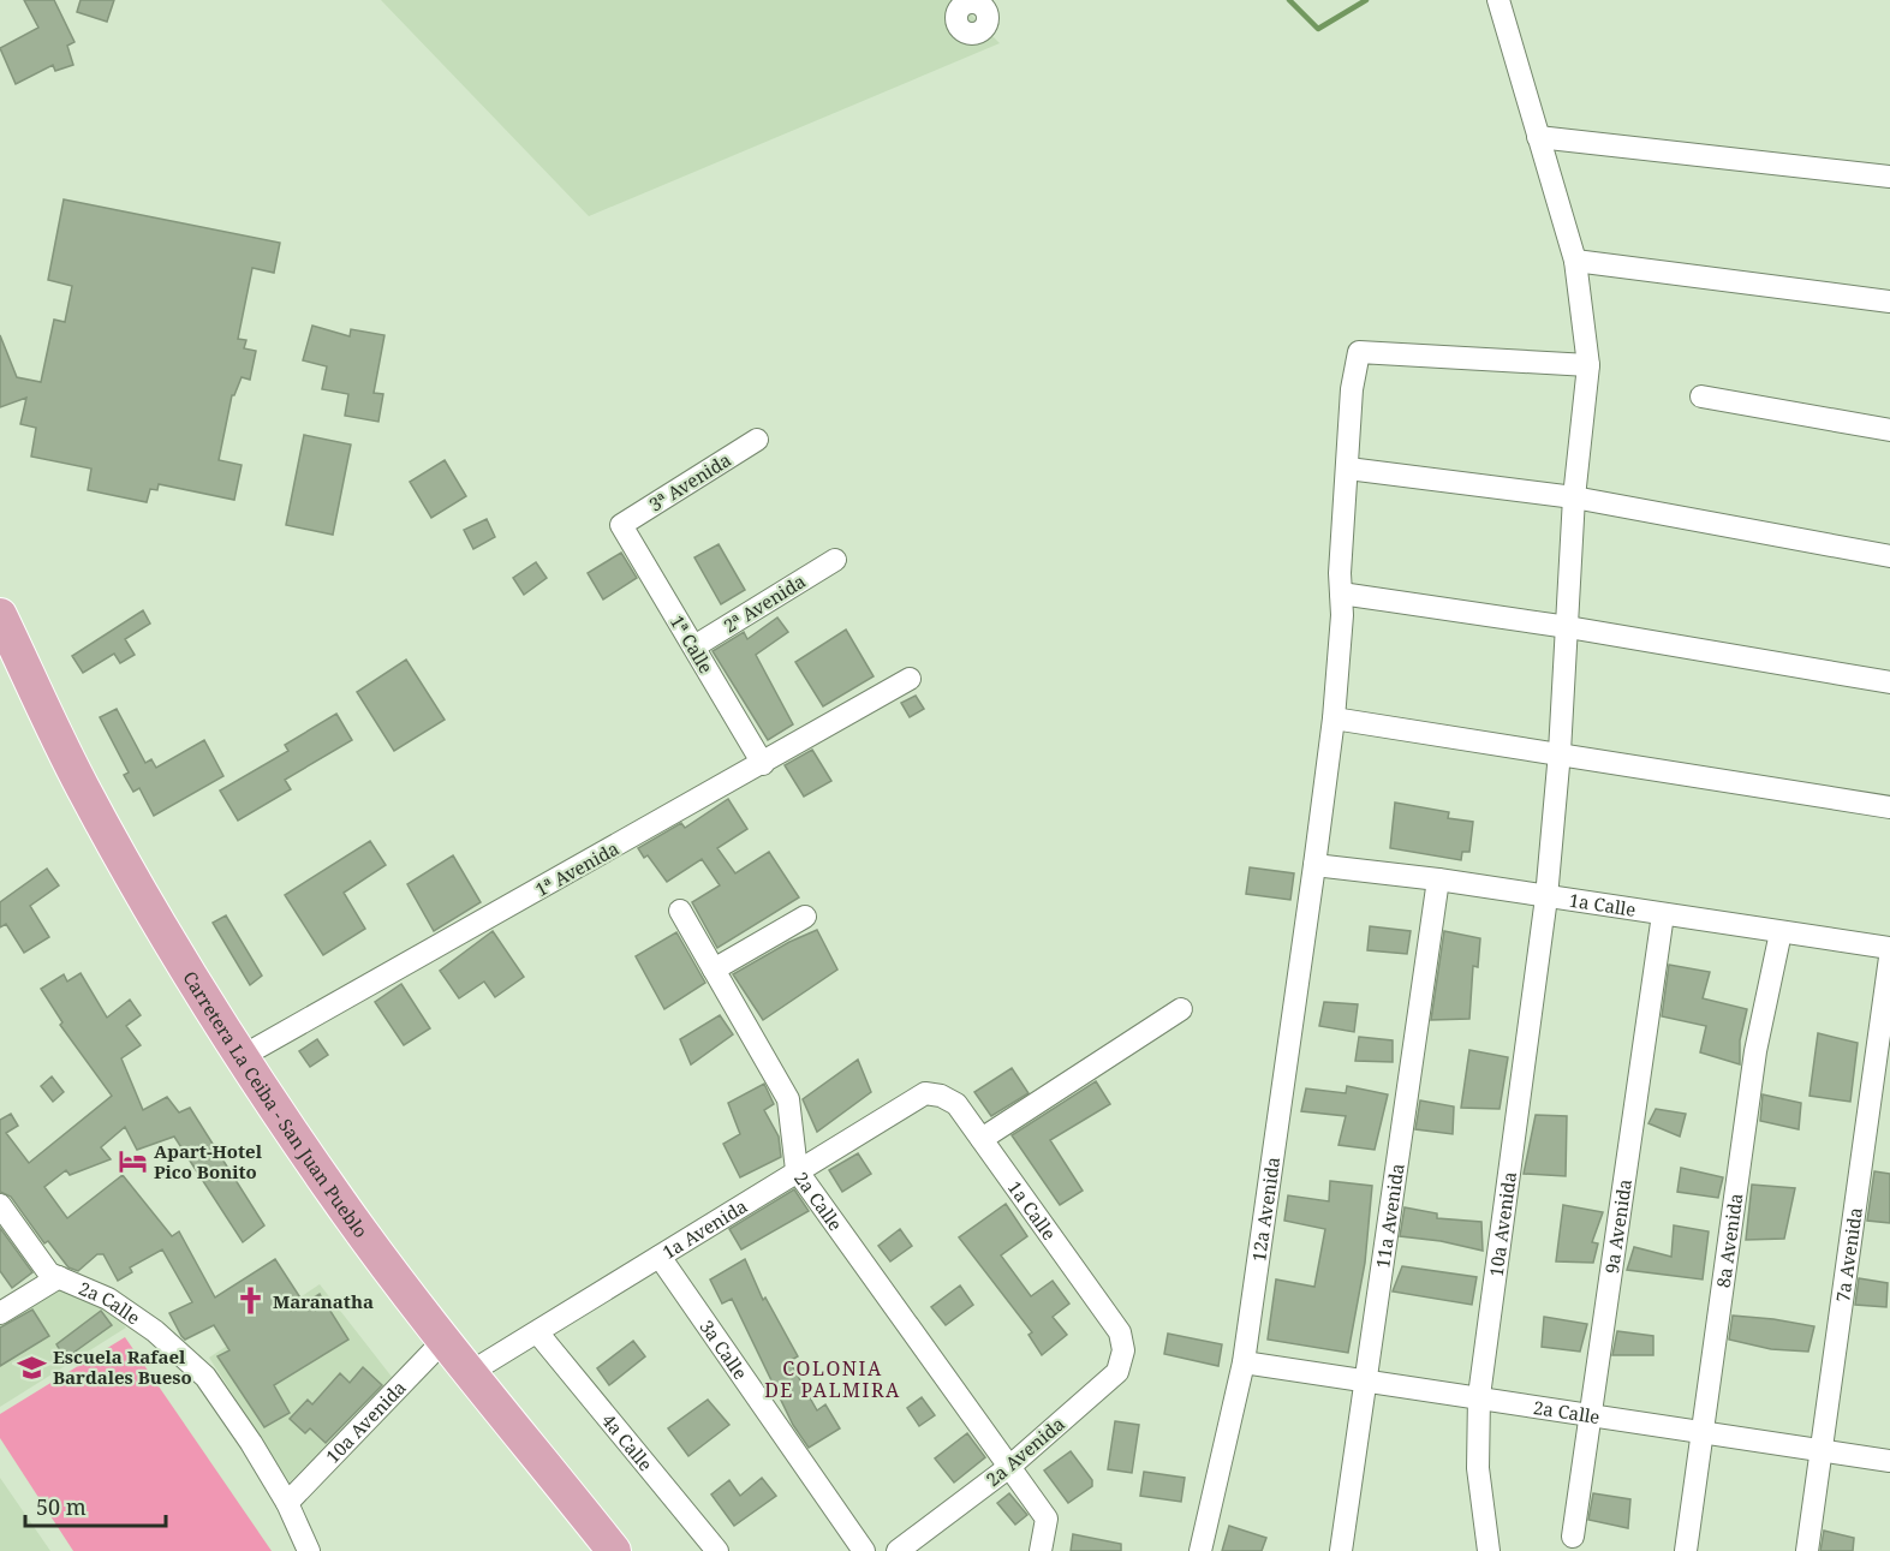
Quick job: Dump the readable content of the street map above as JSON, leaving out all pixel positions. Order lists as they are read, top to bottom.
{
  "streets": {
    "main road": ["Carretera La Ceiba - San Juan Pueblo"],
    "street": [
      "3ª Avenida",
      "2ª Avenida",
      "1ª Calle",
      "1ª Avenida",
      "1a Calle",
      "2a Calle",
      "12a Avenida",
      "11a Avenida",
      "10a Avenida",
      "9a Avenida",
      "1a Avenida",
      "8a Avenida",
      "7a Avenida",
      "3a Calle",
      "4a Calle",
      "2a Avenida"
    ]
  },
  "crossings": [
    ["3ª Avenida", "1ª Calle"],
    ["2ª Avenida", "1ª Calle"],
    ["1ª Calle", "1ª Avenida"],
    ["1ª Avenida", "Carretera La Ceiba - San Juan Pueblo"],
    ["1a Calle", "12a Avenida"],
    ["1a Calle", "11a Avenida"],
    ["1a Calle", "10a Avenida"],
    ["1a Calle", "9a Avenida"],
    ["1a Calle", "1a Avenida"],
    ["1a Calle", "8a Avenida"],
    ["1a Calle", "2a Avenida"],
    ["Carretera La Ceiba - San Juan Pueblo", "10a Avenida"],
    ["Carretera La Ceiba - San Juan Pueblo", "1a Avenida"],
    ["2a Calle", "12a Avenida"],
    ["2a Calle", "11a Avenida"],
    ["2a Calle", "10a Avenida"],
    ["2a Calle", "9a Avenida"],
    ["2a Calle", "1a Avenida"],
    ["2a Calle", "8a Avenida"],
    ["2a Calle", "7a Avenida"],
    ["2a Calle", "2a Avenida"],
    ["12a Avenida", "10a Avenida"],
    ["1a Avenida", "3a Calle"],
    ["1a Avenida", "4a Calle"]
  ],
  "districts": ["COLONIA DE PALMIRA"],
  "places": {
    "hotel": ["Apart-Hotel Pico Bonito"],
    "church": ["Maranatha"],
    "school or university": ["Escuela Rafael Bardales Bueso"]
  },
  "scale_bar": "50 m"
}
